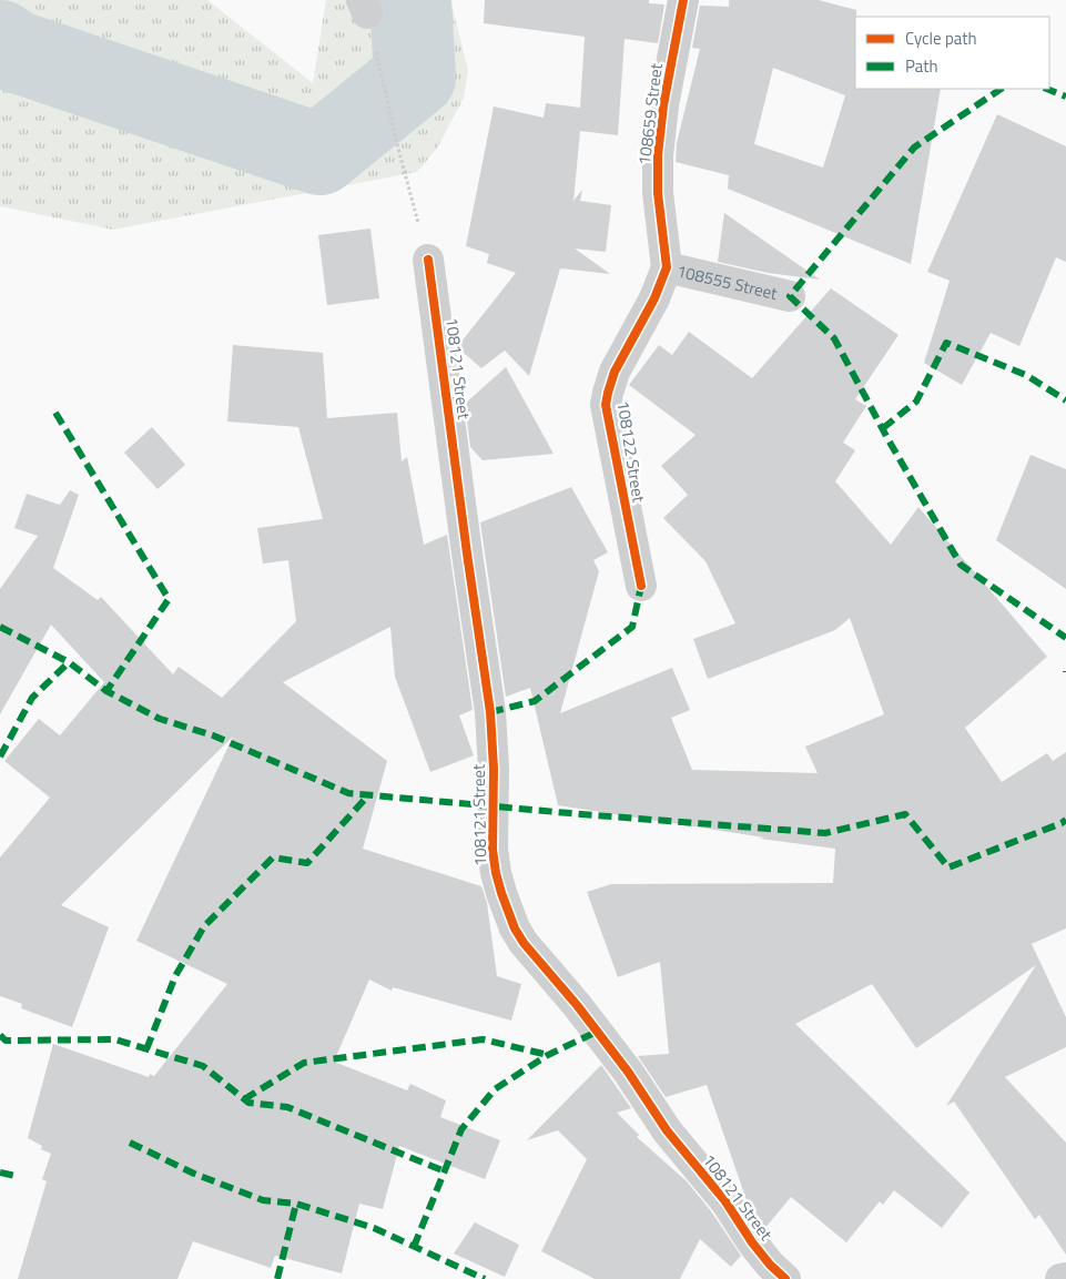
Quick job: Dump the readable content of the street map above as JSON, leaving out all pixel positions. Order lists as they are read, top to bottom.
{
  "streets": {
    "street": [
      "108659 Street",
      "108555 Street",
      "108121 Street",
      "108122 Street"
    ]
  },
  "crossings": [
    ["108659 Street", "108555 Street"],
    ["108659 Street", "108122 Street"],
    ["108555 Street", "108122 Street"]
  ],
  "legend": ["Cycle path", "Path"]
}
